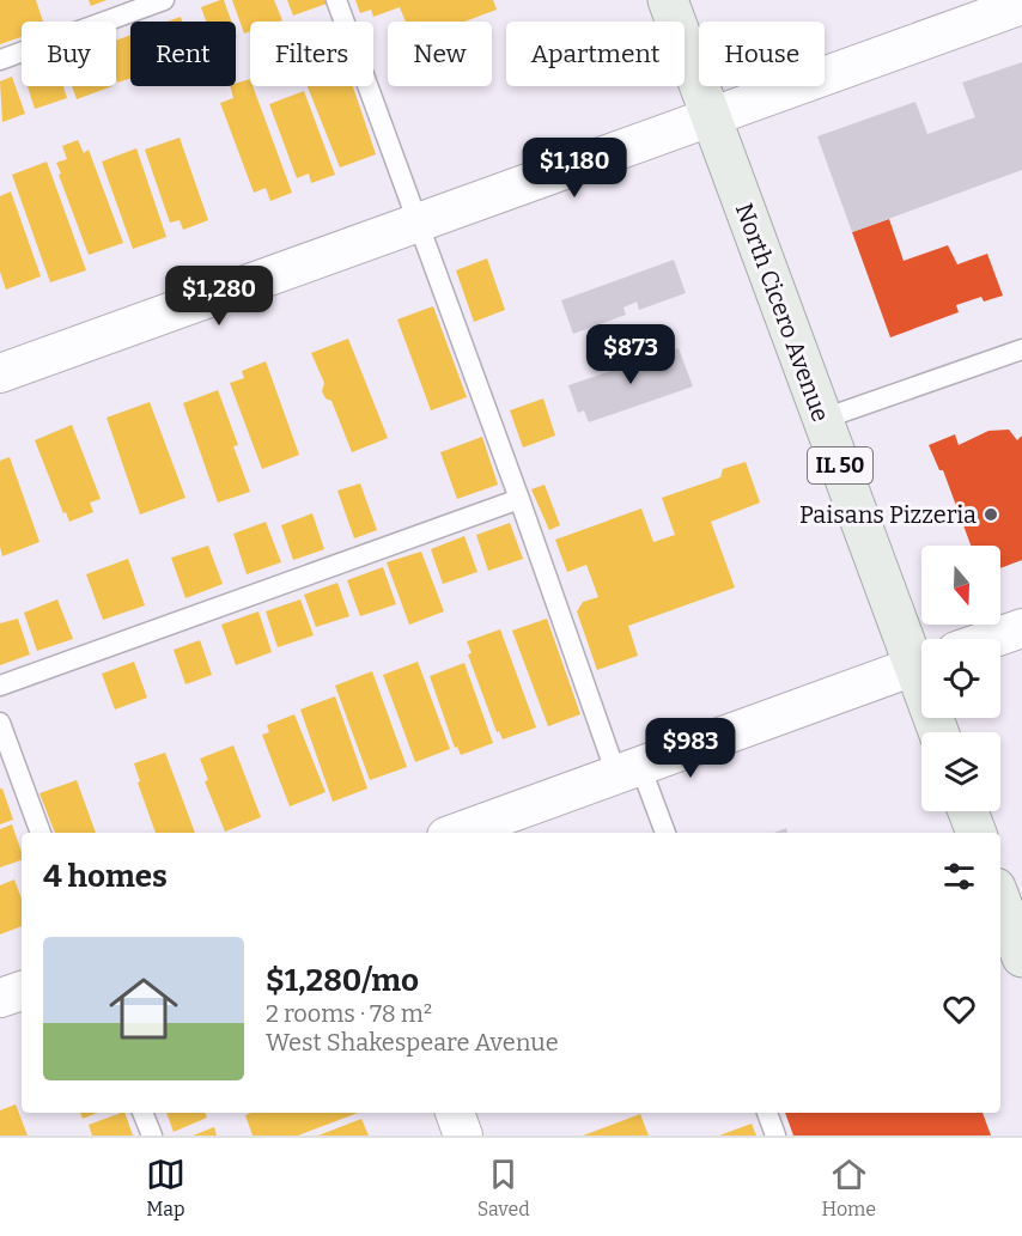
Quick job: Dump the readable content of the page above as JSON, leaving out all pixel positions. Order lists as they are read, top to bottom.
{
  "streets": {
    "main road": ["North Cicero Avenue", "IL 50"]
  },
  "places": ["Paisans Pizzeria"],
  "north": "bottom",
  "page": {
    "chip": [
      "Buy",
      "Rent",
      "Filters",
      "New",
      "Apartment",
      "House"
    ],
    "price": [
      "$1,180",
      "$1,280",
      "$873",
      "$983"
    ],
    "heading": "4 homes",
    "list": [
      {
        "name": "$1,280/mo",
        "note": "2 rooms · 78 m² · West Shakespeare Avenue"
      }
    ],
    "tabs": ["Map", "Saved", "Home"]
  }
}
